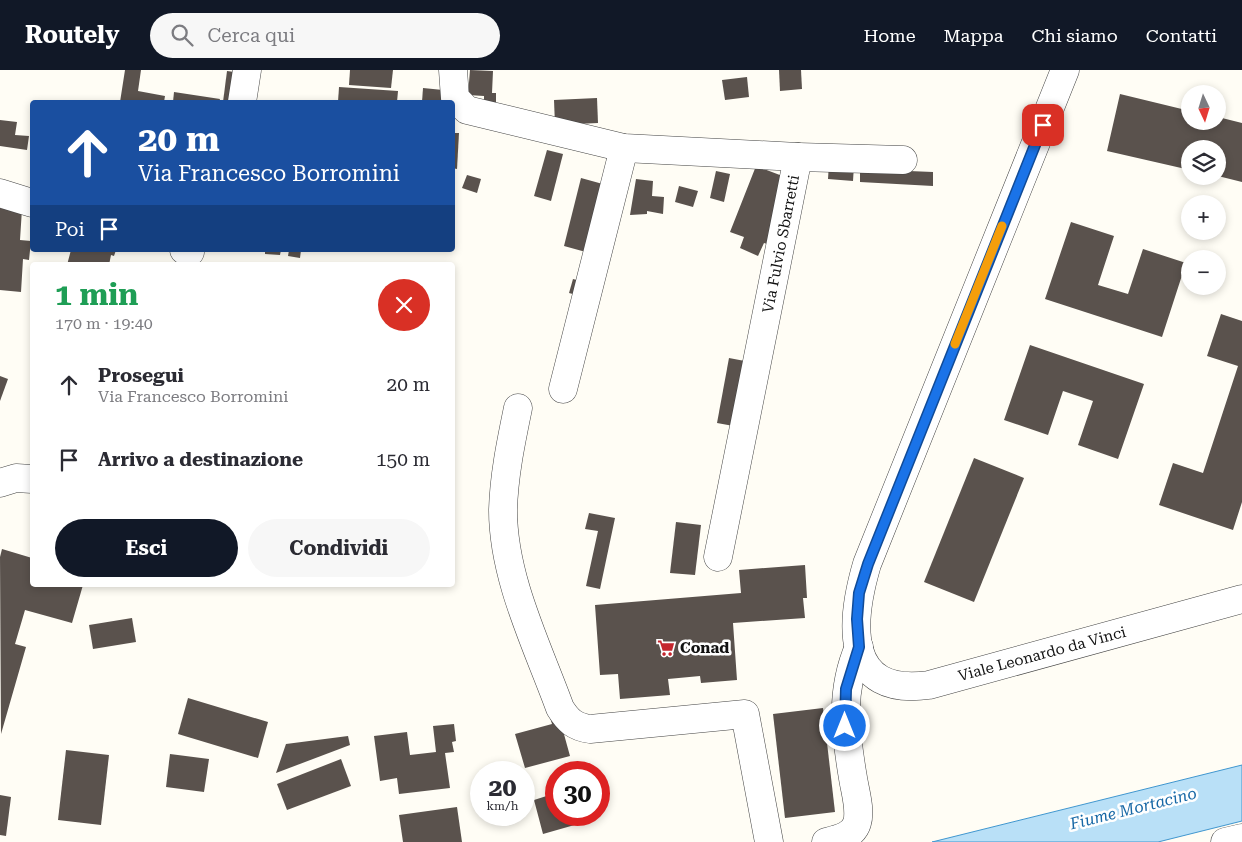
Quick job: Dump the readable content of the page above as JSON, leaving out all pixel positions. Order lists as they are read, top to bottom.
{
  "streets": {
    "street": ["Via Fulvio Sbarretti", "Viale Leonardo da Vinci"]
  },
  "water": ["Fiume Mortacino"],
  "places": {
    "supermarket": ["Conad"]
  },
  "north": "bottom",
  "page": {
    "header": "Routely",
    "search": "Cerca qui",
    "nav": [
      "Home",
      "Mappa",
      "Chi siamo",
      "Contatti"
    ],
    "map_buttons": ["+", "−"],
    "turn": ["20 m", "Via Francesco Borromini"],
    "then": "Poi",
    "heading": ["1 min", "170 m · 19:40"],
    "list": [
      {
        "name": "Prosegui",
        "note": "Via Francesco Borromini",
        "value": "20 m"
      },
      {
        "name": "Arrivo a destinazione",
        "value": "150 m"
      }
    ],
    "buttons": ["Esci", "Condividi"],
    "speed": "20 km/h",
    "limit": "30"
  }
}
